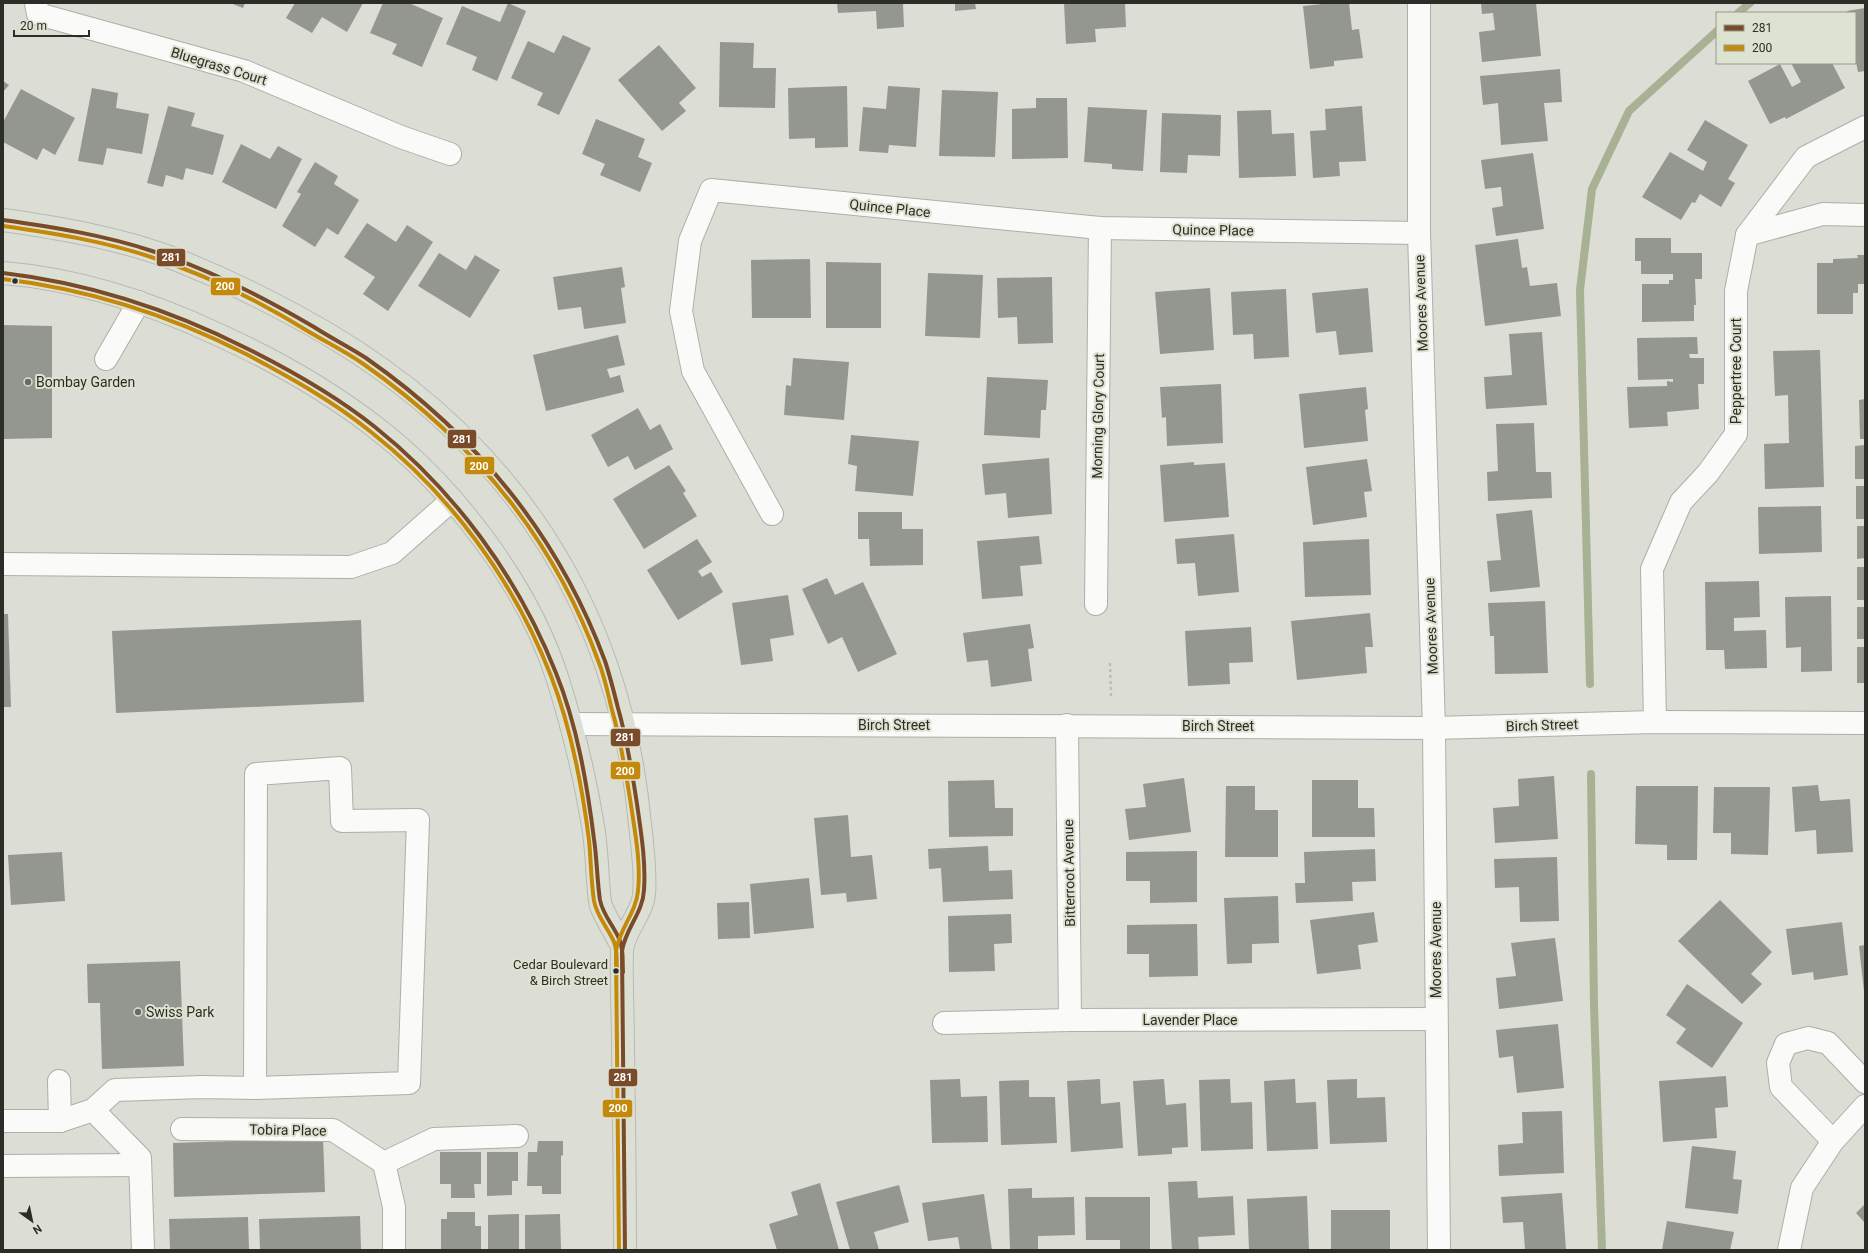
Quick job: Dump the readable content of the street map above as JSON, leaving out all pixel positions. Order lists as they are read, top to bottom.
{
  "streets": {
    "street": [
      "Bluegrass Court",
      "Quince Place",
      "Moores Avenue",
      "Peppertree Court",
      "Morning Glory Court",
      "Birch Street",
      "Bitterroot Avenue",
      "Lavender Place",
      "Tobira Place"
    ]
  },
  "crossings": [
    ["Quince Place", "Moores Avenue"],
    ["Quince Place", "Morning Glory Court"],
    ["Moores Avenue", "Birch Street"],
    ["Moores Avenue", "Lavender Place"],
    ["Peppertree Court", "Birch Street"],
    ["Birch Street", "Bitterroot Avenue"],
    ["Bitterroot Avenue", "Lavender Place"]
  ],
  "places": ["Bombay Garden", "Cedar Boulevard & Birch Street", "Swiss Park"],
  "lines": ["transit line 281", "transit line 200"],
  "legend": ["281", "200"],
  "scale_bar": "20 m",
  "north": "bottom right"
}
